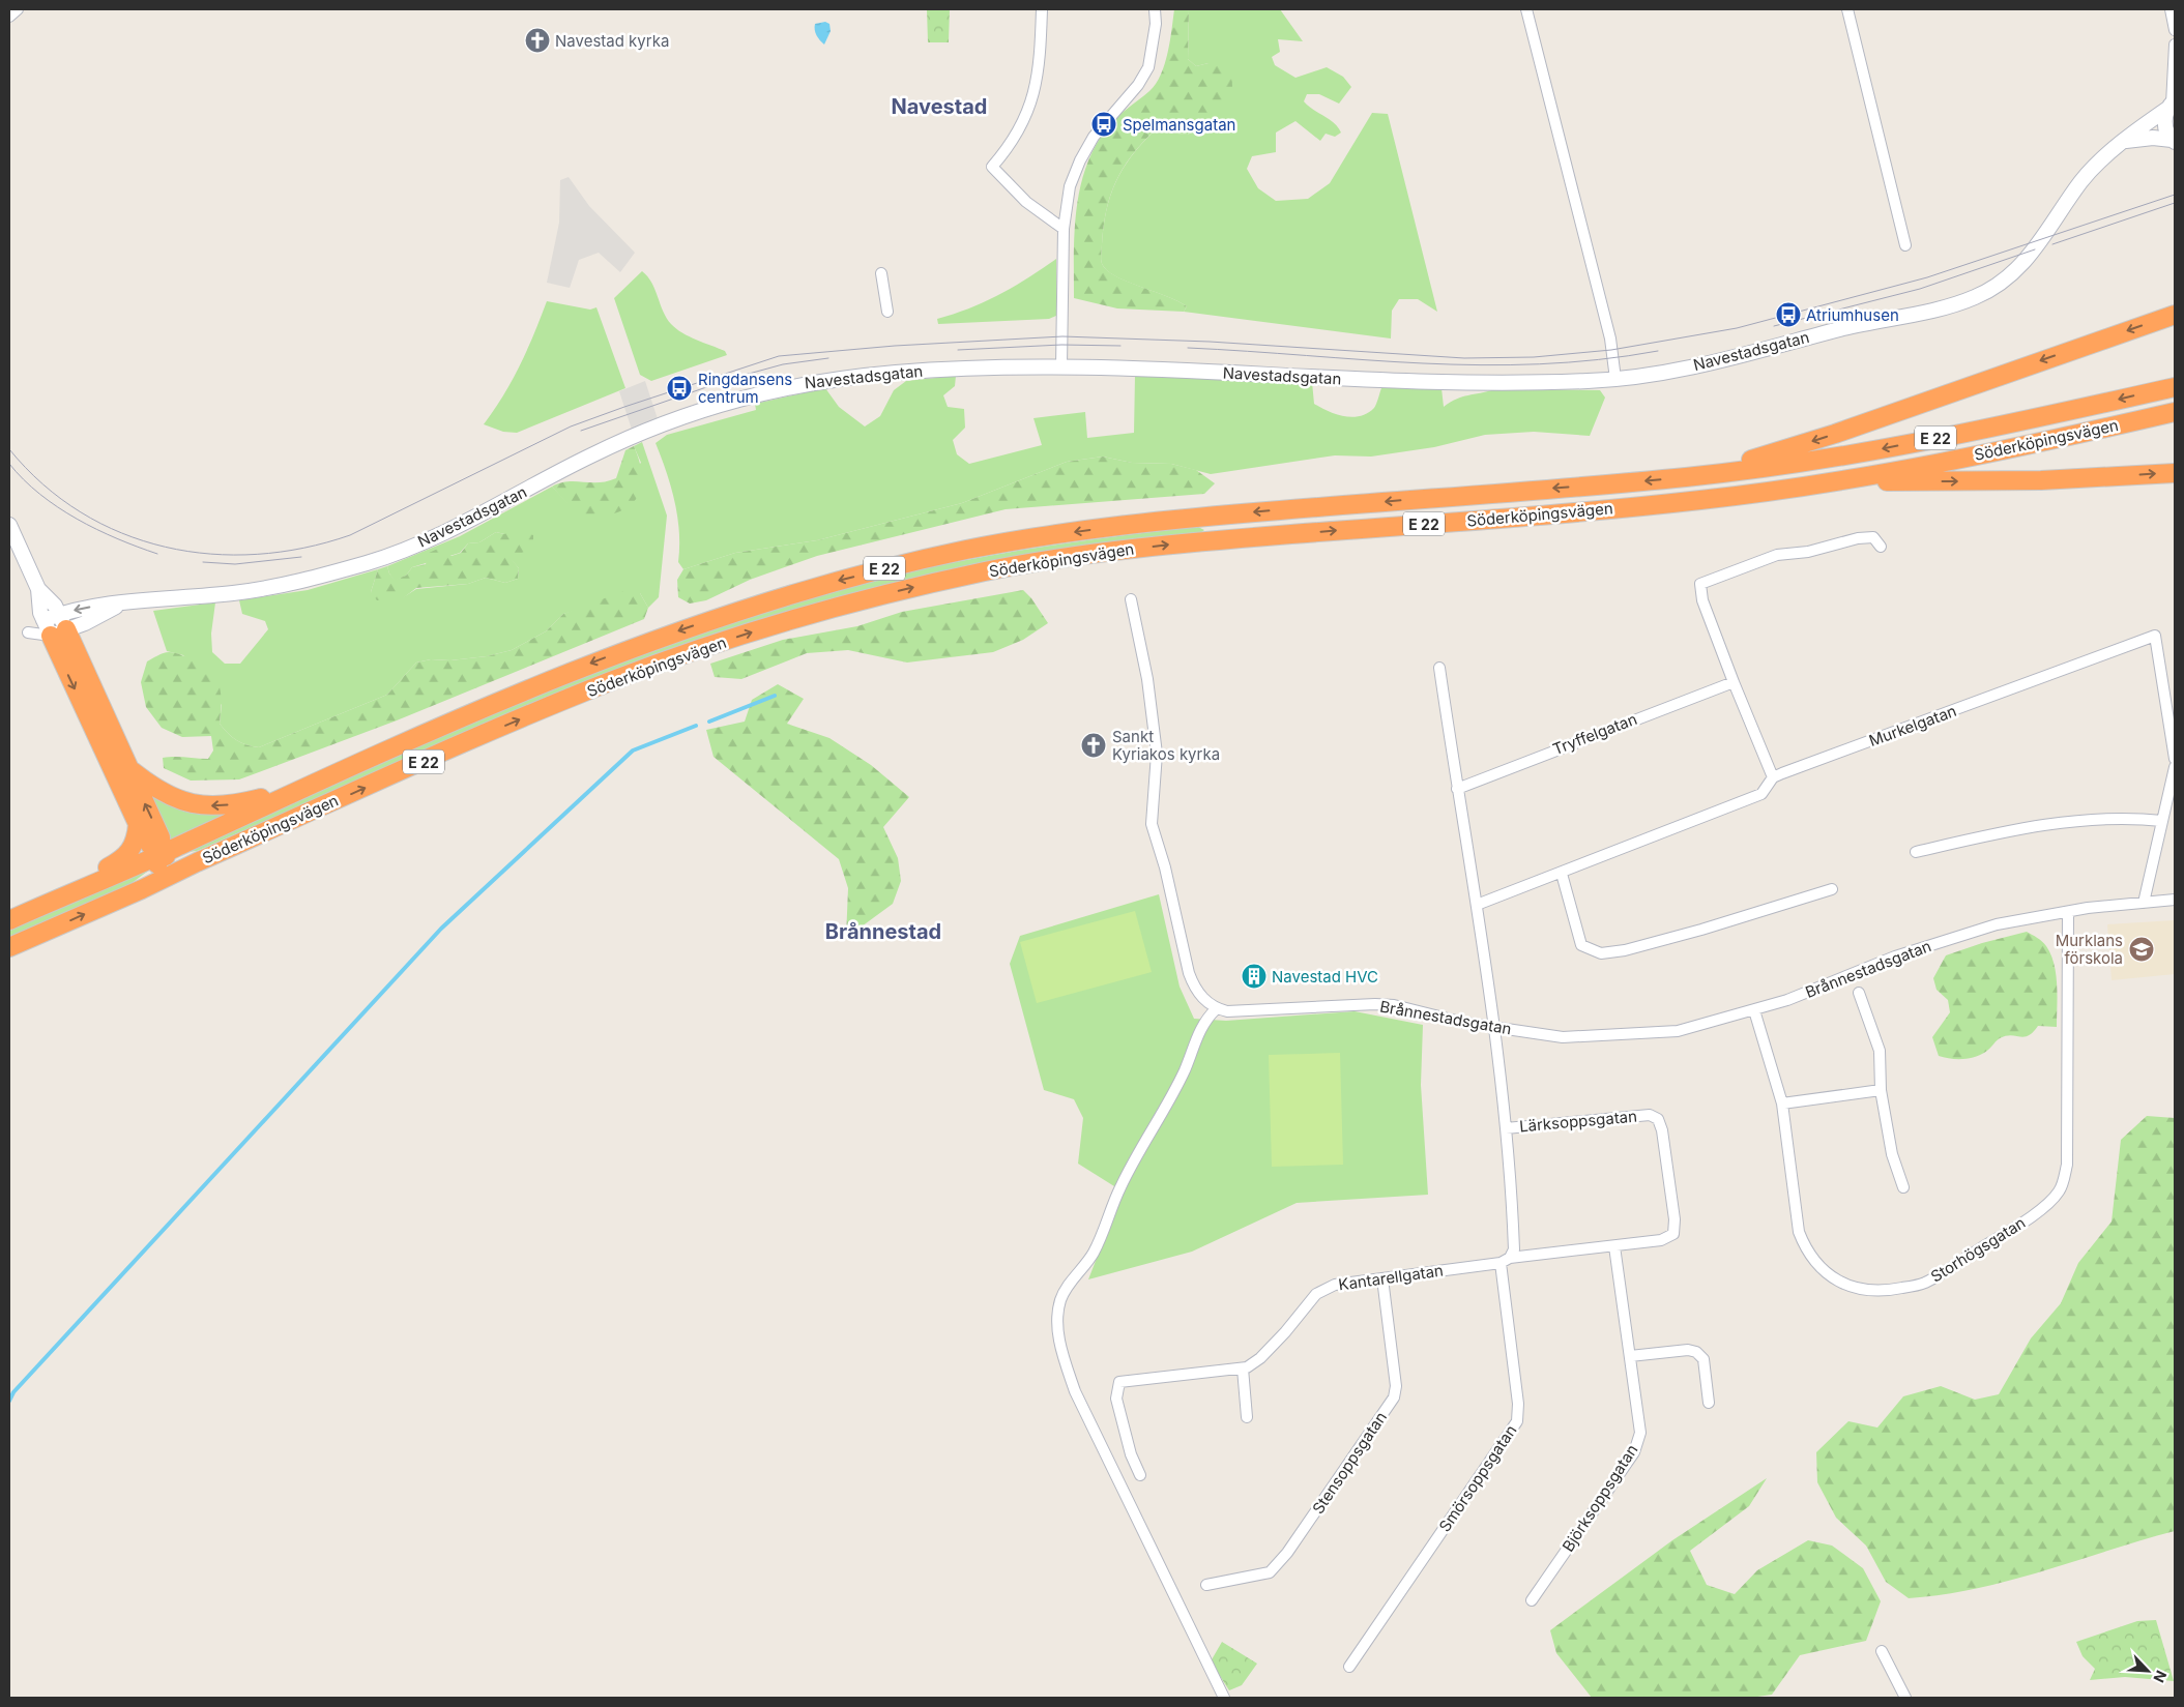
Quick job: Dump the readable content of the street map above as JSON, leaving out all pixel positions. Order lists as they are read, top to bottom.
{
  "streets": {
    "highway": ["E 22", "Söderköpingsvägen"],
    "street": [
      "Navestadsgatan",
      "Murkelgatan",
      "Tryffelgatan",
      "Brånnestadsgatan",
      "Lärksoppsgatan",
      "Storhögsgatan",
      "Kantarellgatan",
      "Stensoppsgatan",
      "Smörsoppsgatan",
      "Björksoppsgatan"
    ]
  },
  "crossings": [
    ["Brånnestadsgatan", "Storhögsgatan"],
    ["Lärksoppsgatan", "Kantarellgatan"],
    ["Kantarellgatan", "Stensoppsgatan"],
    ["Kantarellgatan", "Smörsoppsgatan"],
    ["Kantarellgatan", "Björksoppsgatan"]
  ],
  "districts": ["Navestad", "Brånnestad"],
  "places": {
    "church": ["Navestad kyrka", "Sankt Kyriakos kyrka"],
    "bus stop": ["Spelmansgatan", "Atriumhusen", "Ringdansens centrum"],
    "school or university": ["Murklans förskola"],
    "building": ["Navestad HVC"]
  },
  "north": "bottom right"
}
